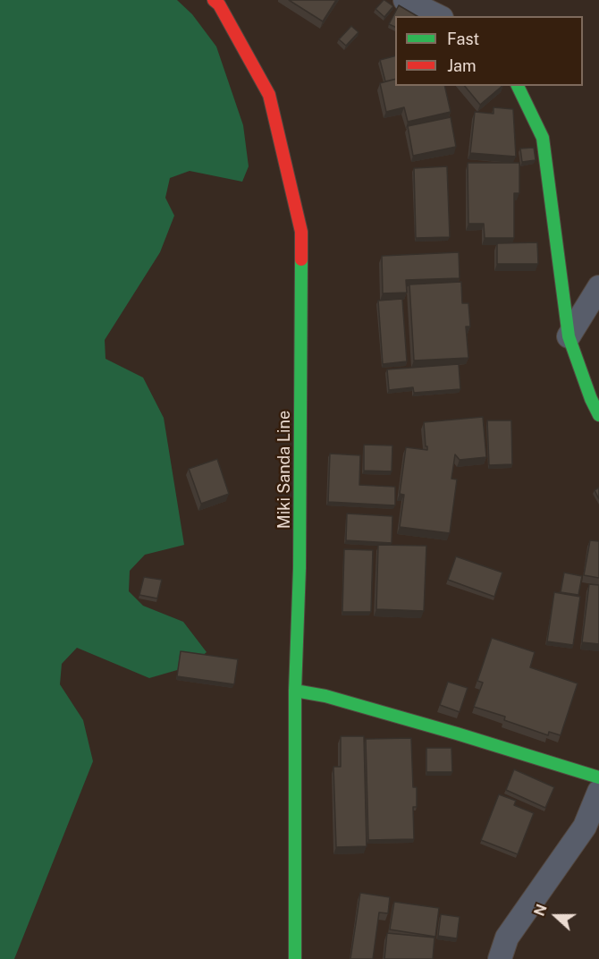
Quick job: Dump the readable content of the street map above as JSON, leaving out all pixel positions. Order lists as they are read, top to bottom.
{
  "streets": {
    "main road": ["Miki Sanda Line"]
  },
  "legend": ["Fast", "Jam"],
  "north": "left"
}
